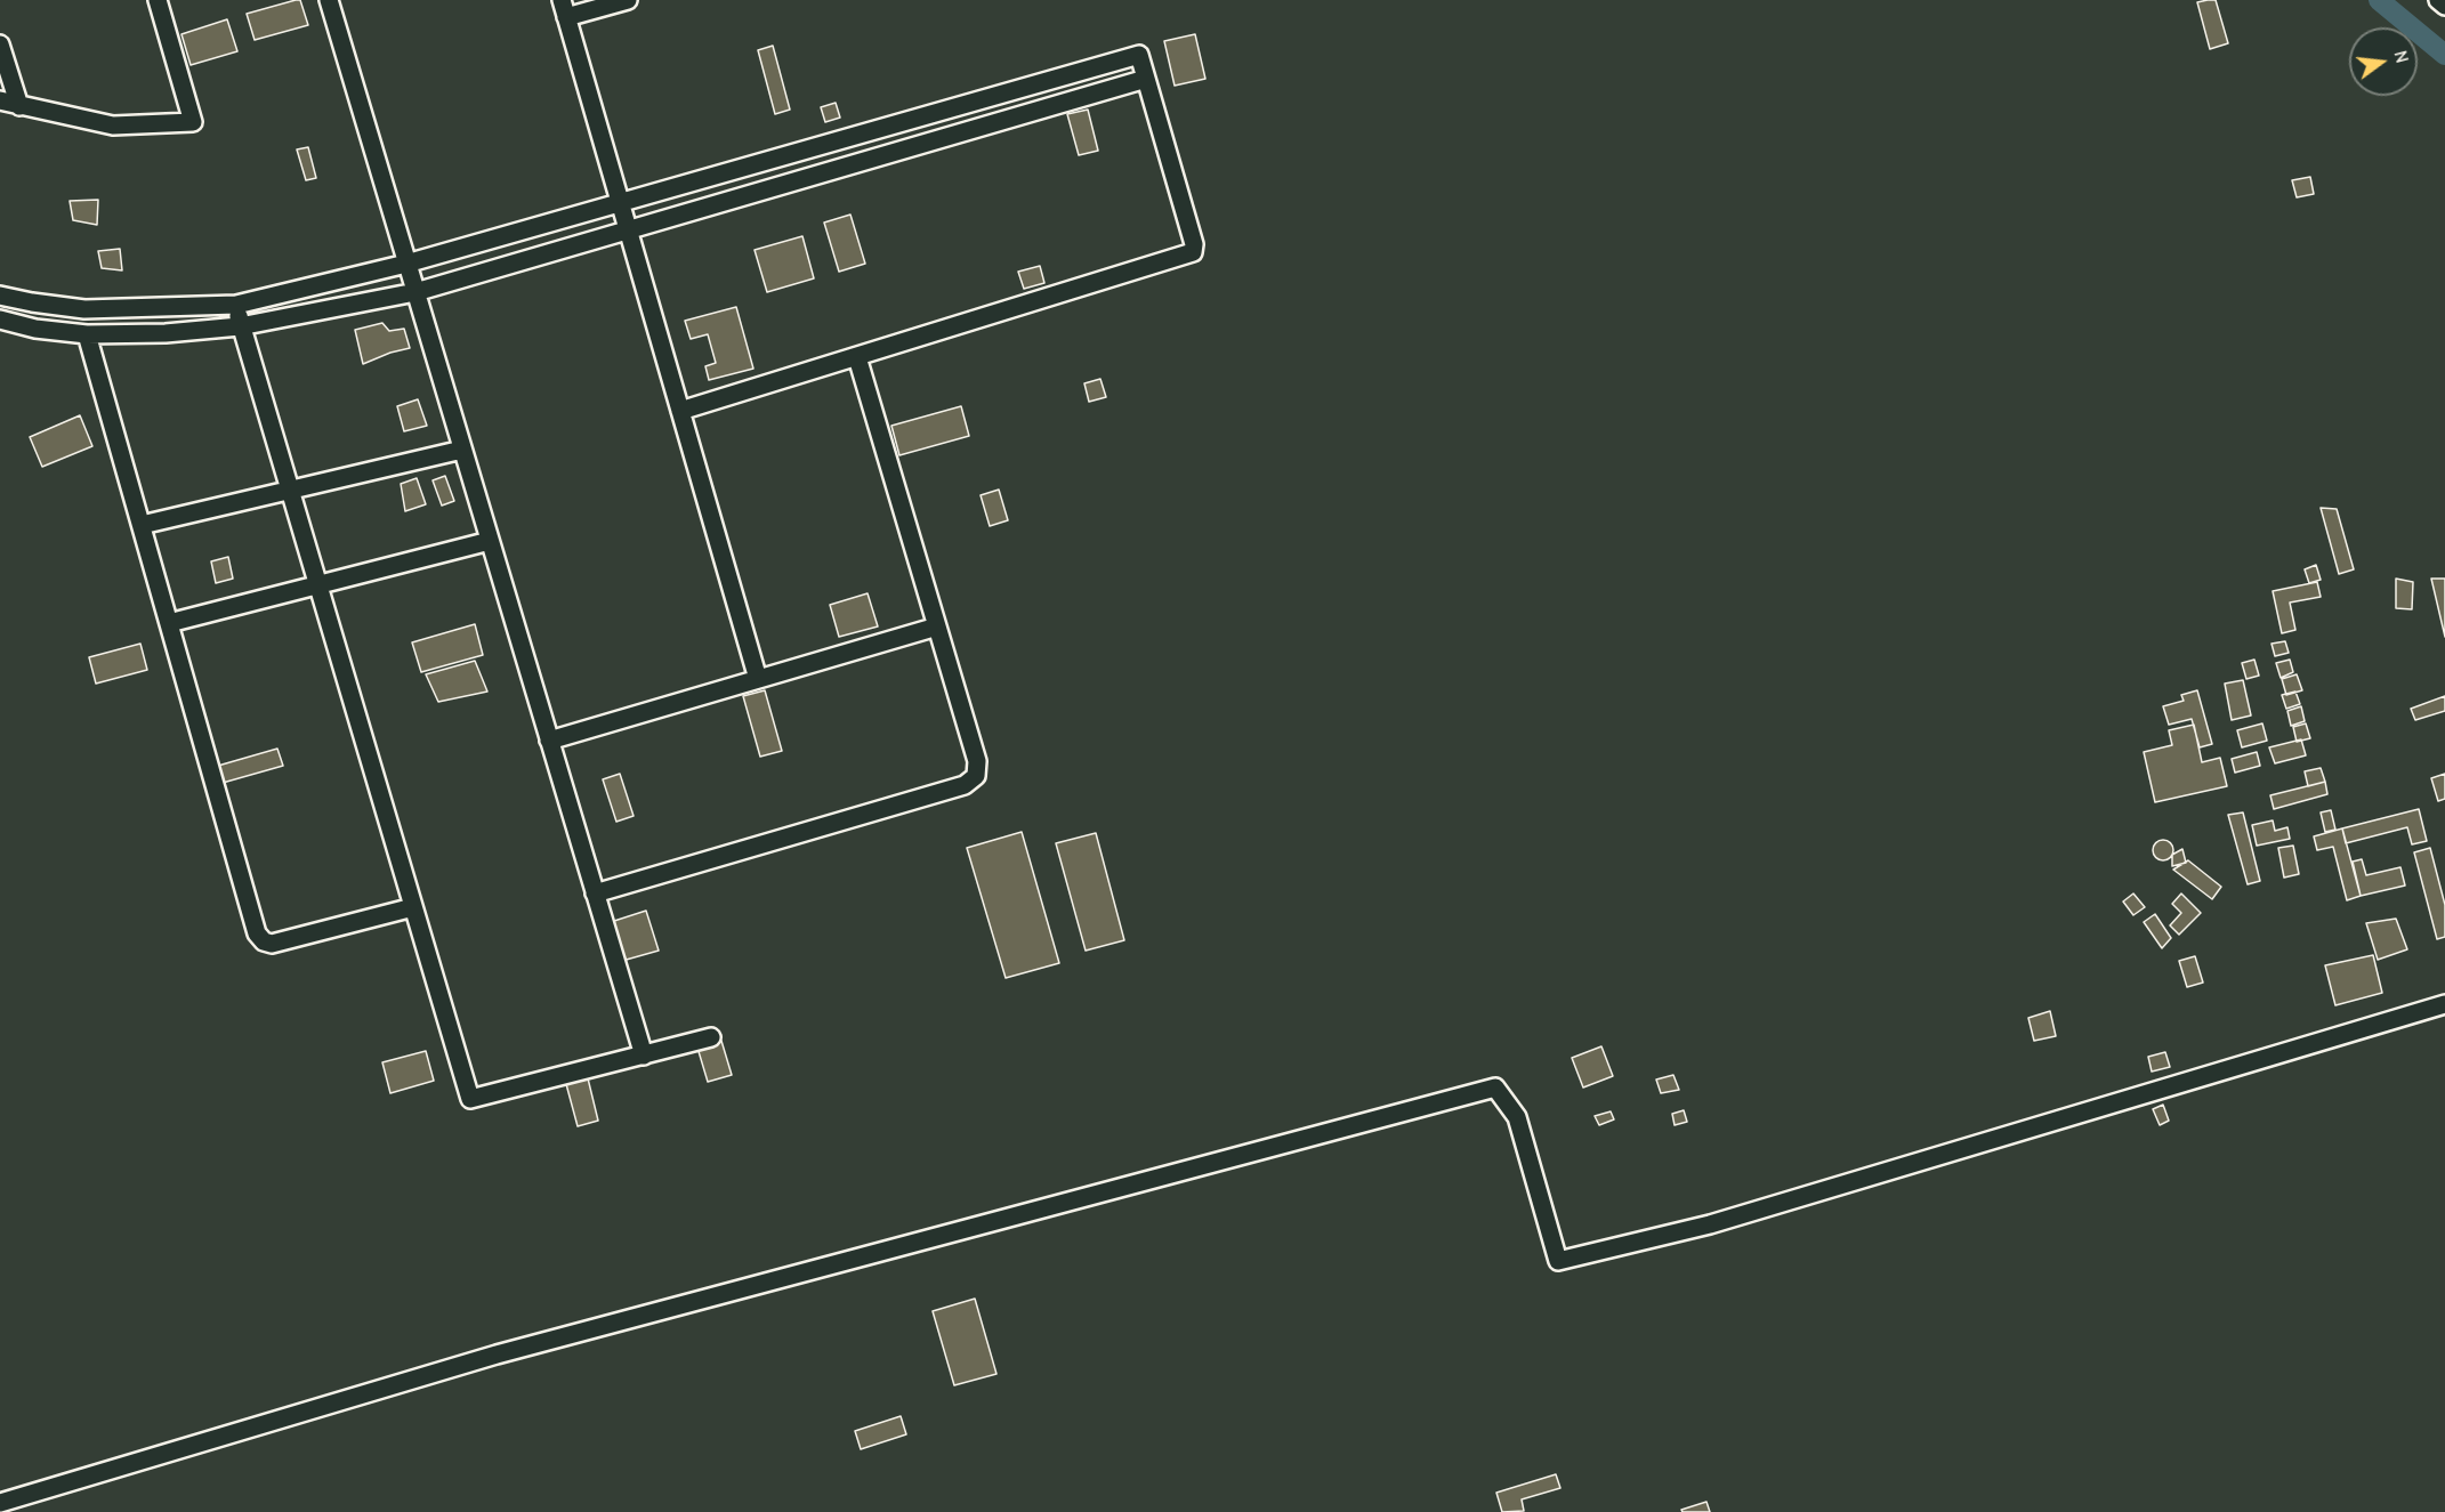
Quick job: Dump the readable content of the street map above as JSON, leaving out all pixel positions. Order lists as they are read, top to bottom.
{
  "north": "right"
}
